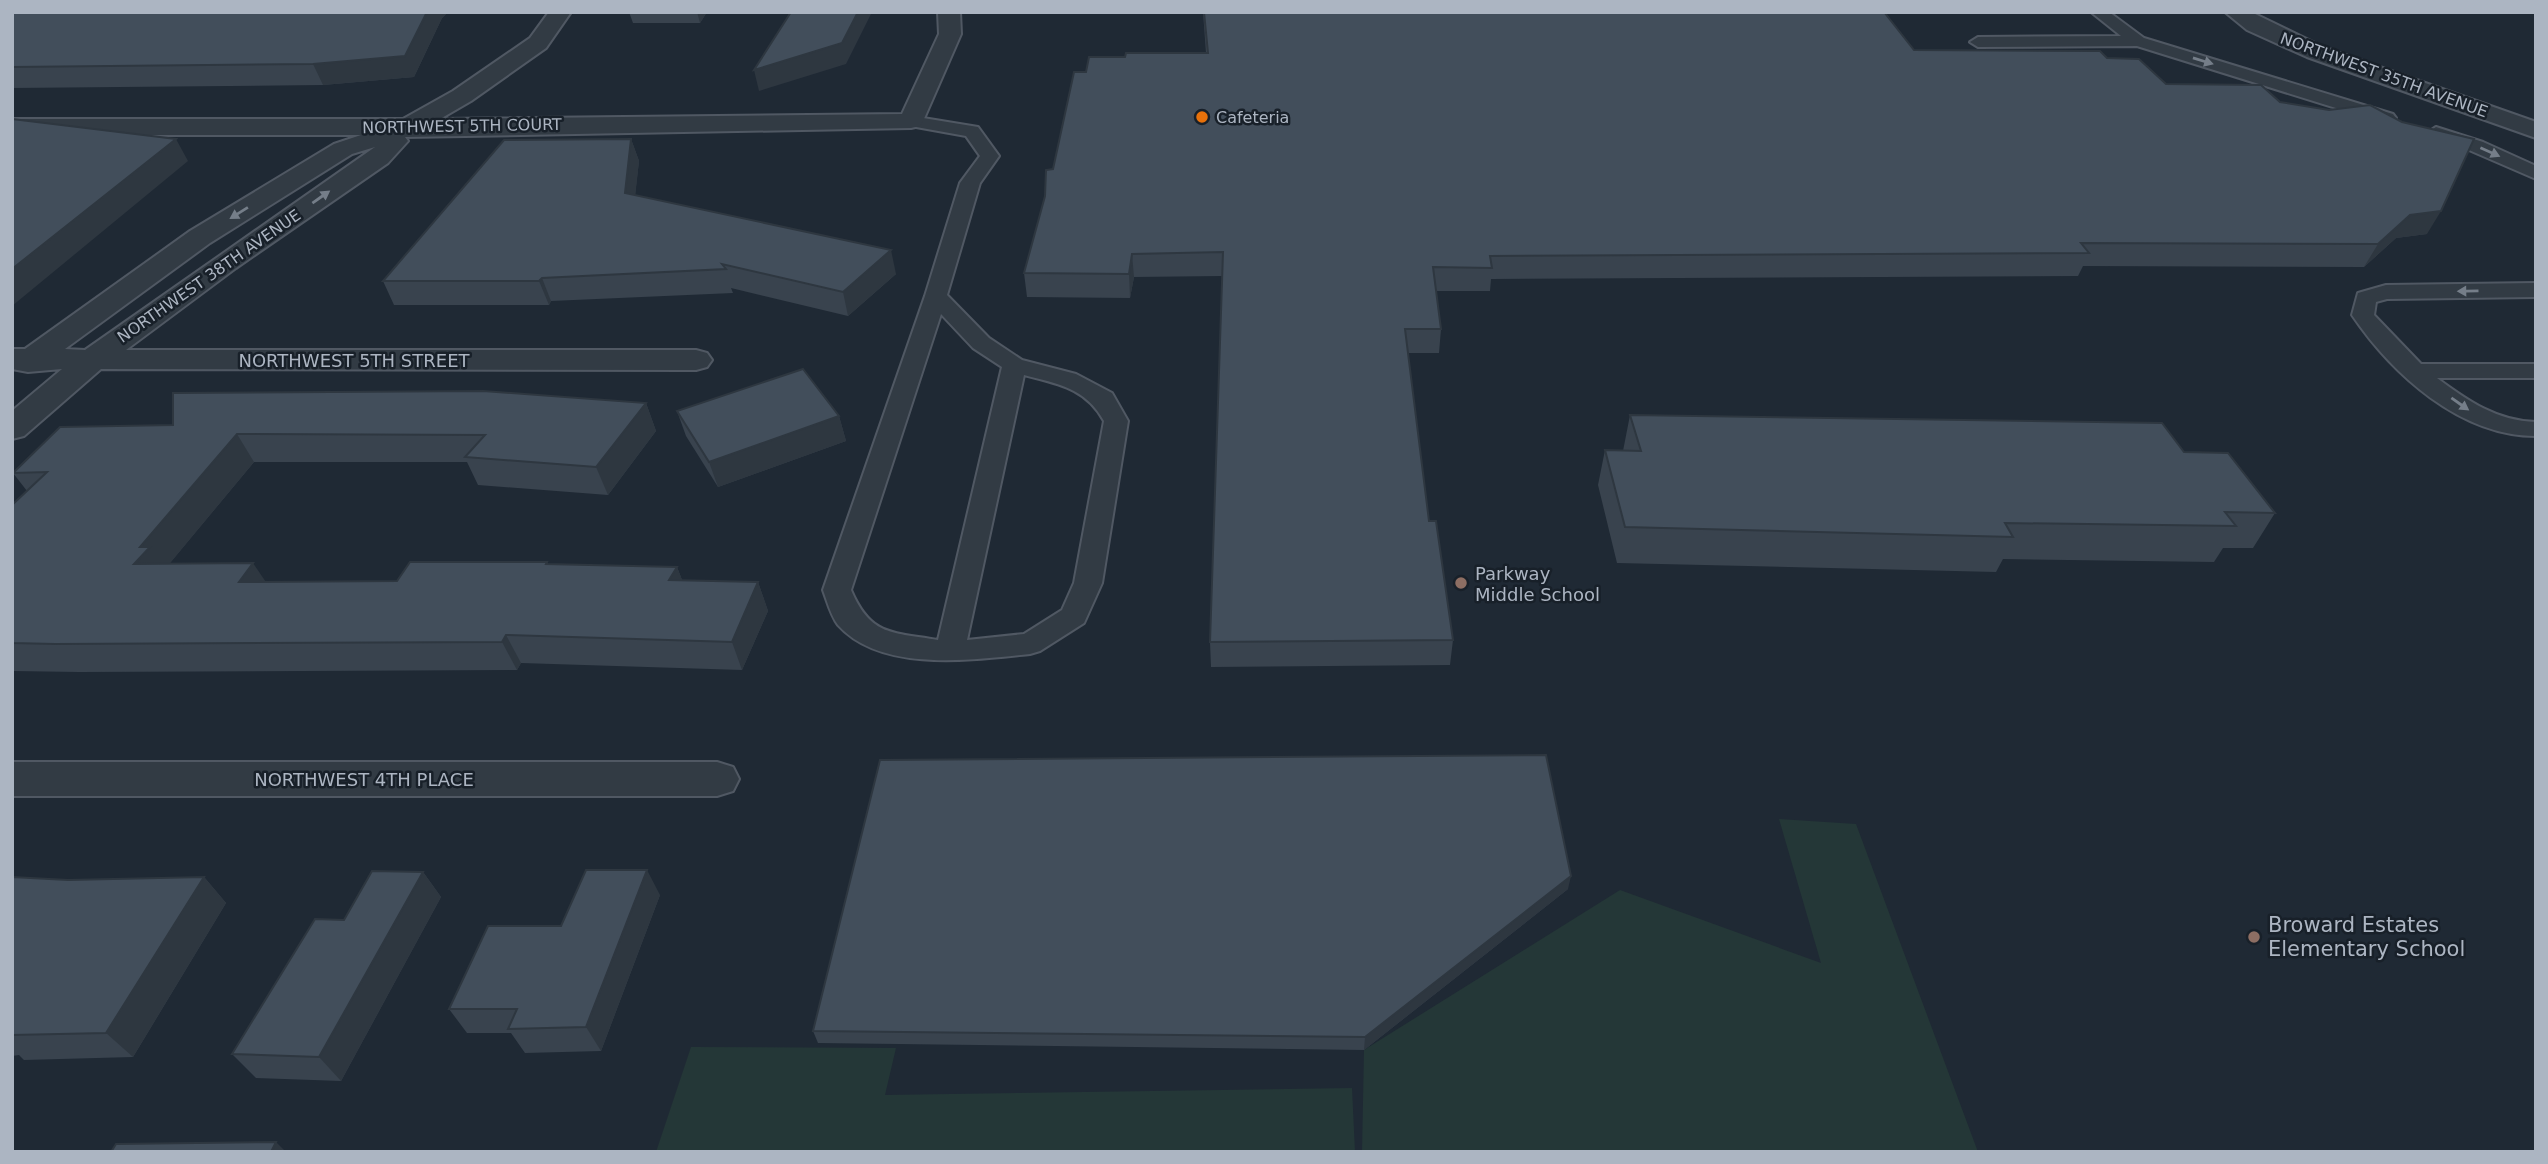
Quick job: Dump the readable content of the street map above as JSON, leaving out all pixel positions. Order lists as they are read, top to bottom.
{
  "streets": {
    "street": [
      "NORTHWEST 35TH AVENUE",
      "NORTHWEST 5TH COURT",
      "NORTHWEST 38TH AVENUE",
      "NORTHWEST 5TH STREET",
      "NORTHWEST 4TH PLACE"
    ]
  },
  "crossings": [
    ["NORTHWEST 5TH COURT", "NORTHWEST 38TH AVENUE"],
    ["NORTHWEST 38TH AVENUE", "NORTHWEST 5TH STREET"]
  ],
  "places": ["Cafeteria", "Parkway Middle School", "Broward Estates Elementary School"]
}
